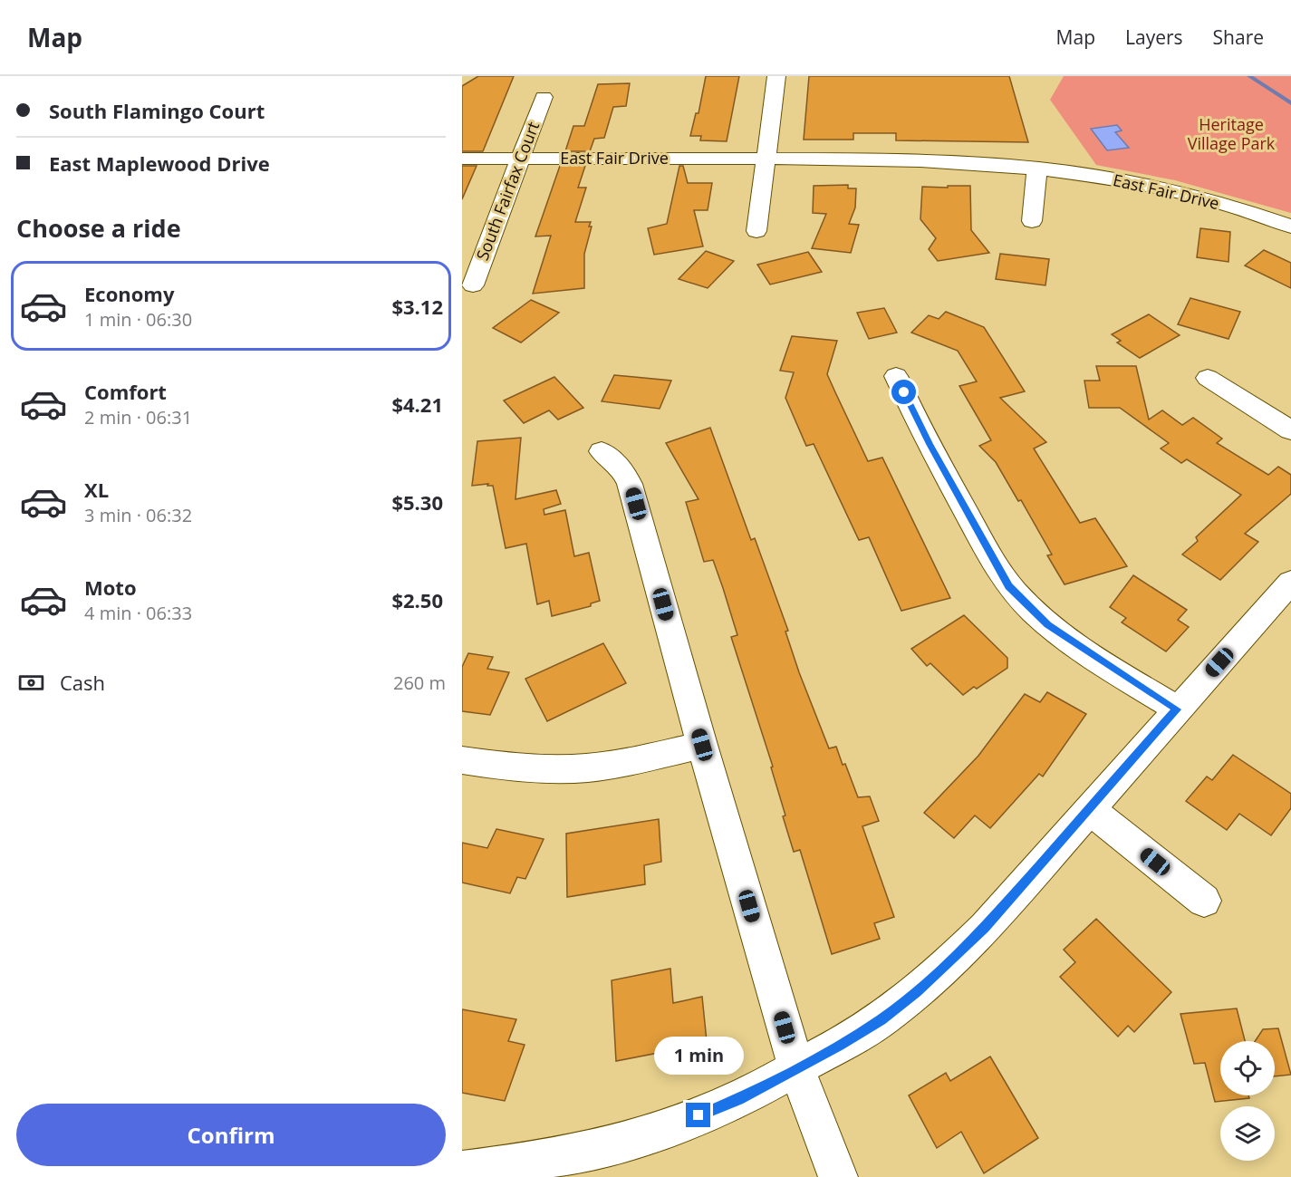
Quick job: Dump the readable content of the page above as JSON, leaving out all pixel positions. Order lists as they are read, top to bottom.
{
  "streets": {
    "street": ["East Fair Drive", "South Fairfax Court"]
  },
  "crossings": [
    ["East Fair Drive", "South Fairfax Court"]
  ],
  "parks": ["Heritage Village Park"],
  "page": {
    "header": "Map",
    "nav": ["Map", "Layers", "Share"],
    "banner": ["South Flamingo Court", "East Maplewood Drive"],
    "heading": "Choose a ride",
    "list": [
      {
        "name": "Economy",
        "note": "1 min · 06:30",
        "value": "$3.12"
      },
      {
        "name": "Comfort",
        "note": "2 min · 06:31",
        "value": "$4.21"
      },
      {
        "name": "XL",
        "note": "3 min · 06:32",
        "value": "$5.30"
      },
      {
        "name": "Moto",
        "note": "4 min · 06:33",
        "value": "$2.50"
      }
    ],
    "pay": ["Cash", "260 m"],
    "bubble": "1 min",
    "buttons": "Confirm"
  }
}
